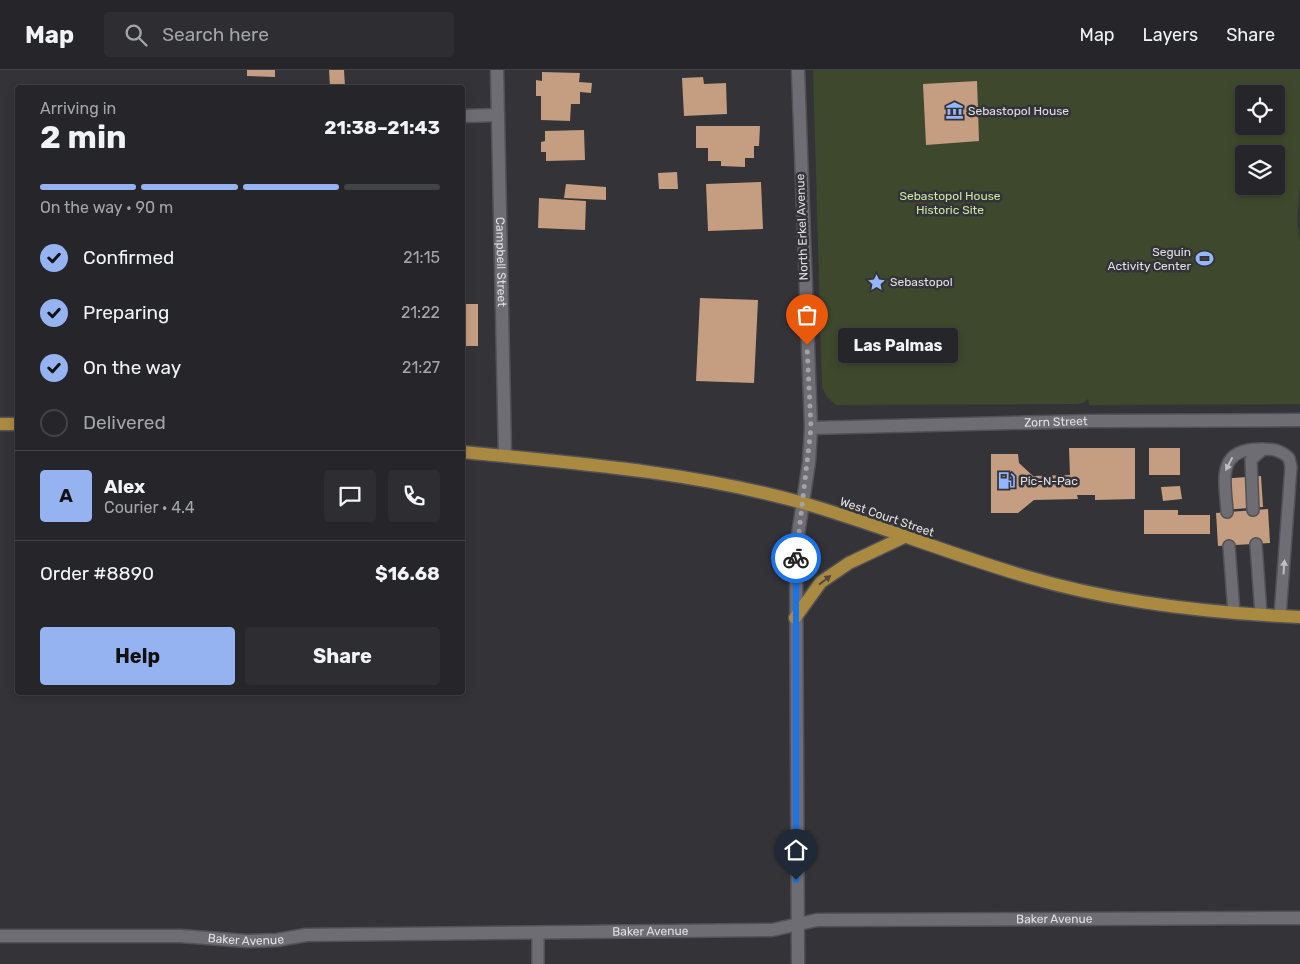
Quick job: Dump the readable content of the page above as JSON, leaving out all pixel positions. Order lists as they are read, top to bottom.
{
  "streets": {
    "main road": ["West Court Street"],
    "street": [
      "North Erkel Avenue",
      "Campbell Street",
      "Zorn Street",
      "Baker Avenue"
    ]
  },
  "crossings": [
    ["North Erkel Avenue", "Zorn Street"],
    ["North Erkel Avenue", "West Court Street"],
    ["North Erkel Avenue", "Baker Avenue"],
    ["Campbell Street", "West Court Street"]
  ],
  "parks": ["Sebastopol House Historic Site"],
  "places": {
    "museum": ["Sebastopol House"],
    "sports": ["Seguin Activity Center"],
    "place": ["Sebastopol"],
    "other": ["Las Palmas"],
    "fuel station": ["Pic-N-Pac"]
  },
  "page": {
    "header": "Map",
    "search": "Search here",
    "nav": ["Map", "Layers", "Share"],
    "heading": ["2 min", "Arriving in", "21:38–21:43"],
    "panel": [
      "Alex",
      "Courier · 4.4",
      "Order #8890",
      "$16.68"
    ],
    "bar": "On the way · 90 m",
    "list": [
      ["Confirmed", "21:15"],
      ["Preparing", "21:22"],
      ["On the way", "21:27"],
      "Delivered"
    ],
    "bubble": "Las Palmas",
    "round": "A",
    "buttons": ["Help", "Share"]
  }
}
